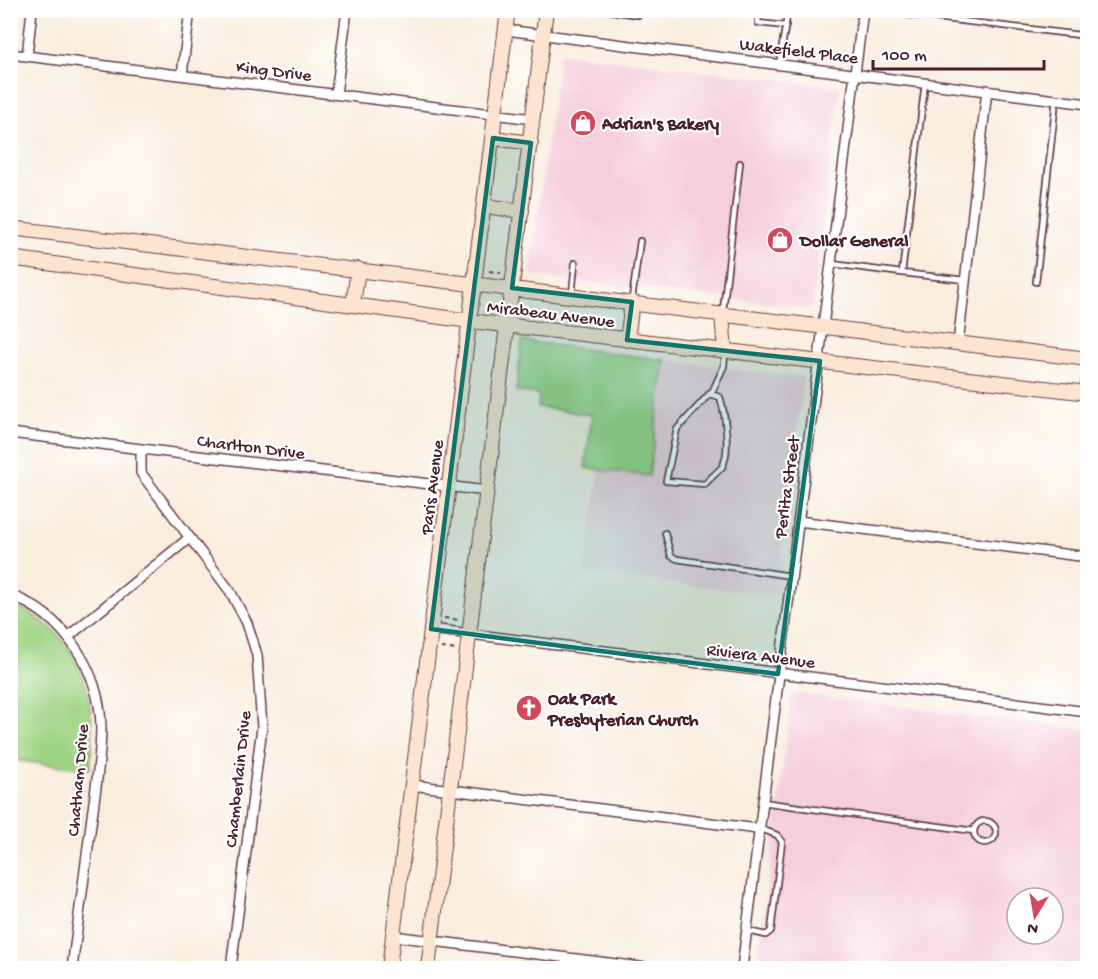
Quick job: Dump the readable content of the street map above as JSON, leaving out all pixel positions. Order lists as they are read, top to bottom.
{
  "streets": {
    "street": [
      "Wakefield Place",
      "King Drive",
      "Mirabeau Avenue",
      "Charlton Drive",
      "Paris Avenue",
      "Perlita Street",
      "Riviera Avenue",
      "Chamberlain Drive",
      "Chatham Drive"
    ]
  },
  "crossings": [
    ["Wakefield Place", "Paris Avenue"],
    ["Wakefield Place", "Perlita Street"],
    ["King Drive", "Paris Avenue"],
    ["Mirabeau Avenue", "Paris Avenue"],
    ["Mirabeau Avenue", "Perlita Street"],
    ["Charlton Drive", "Paris Avenue"],
    ["Charlton Drive", "Chamberlain Drive"],
    ["Paris Avenue", "Riviera Avenue"],
    ["Perlita Street", "Riviera Avenue"]
  ],
  "places": {
    "shop": ["Adrian's Bakery", "Dollar General"],
    "church": ["Oak Park Presbyterian Church"]
  },
  "scale_bar": "100 m",
  "north": "bottom"
}
